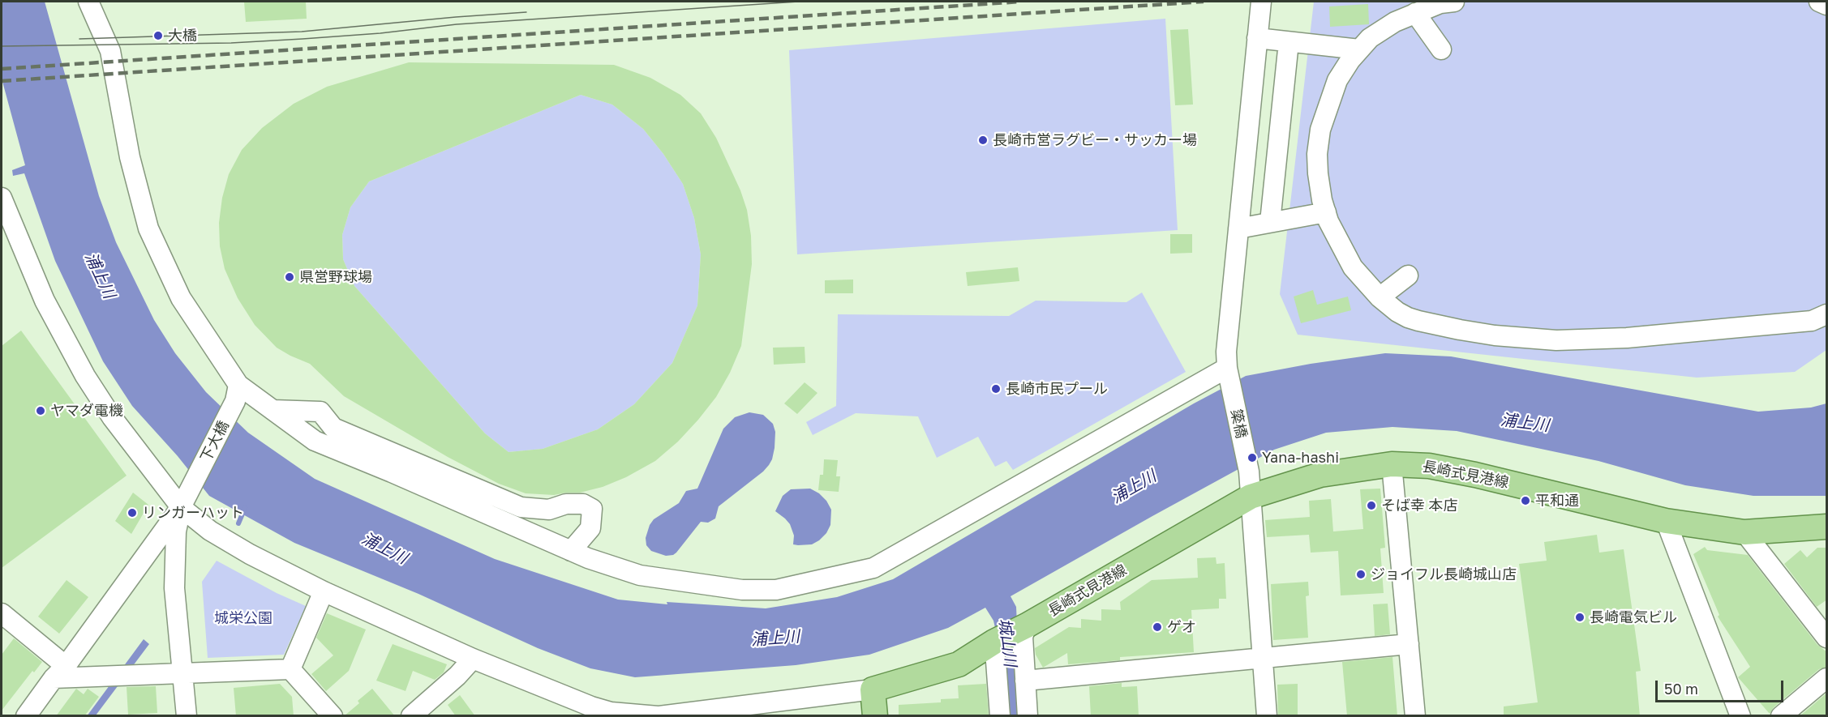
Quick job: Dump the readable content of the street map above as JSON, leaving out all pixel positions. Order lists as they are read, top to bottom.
{
  "streets": {
    "main road": ["長崎式見港線"],
    "street": ["簗橋", "下大橋"]
  },
  "crossings": [
    ["簗橋", "長崎式見港線"]
  ],
  "water": ["浦上川", "城山川"],
  "parks": ["城栄公園"],
  "places": [
    "大橋",
    "長崎市営ラグビー・サッカー場",
    "県営野球場",
    "長崎市民プール",
    "ヤマダ電機",
    "Yana-hashi",
    "平和通",
    "そば幸 本店",
    "リンガーハット",
    "ジョイフル長崎城山店",
    "長崎電気ビル",
    "ゲオ"
  ],
  "scale_bar": "50 m"
}
